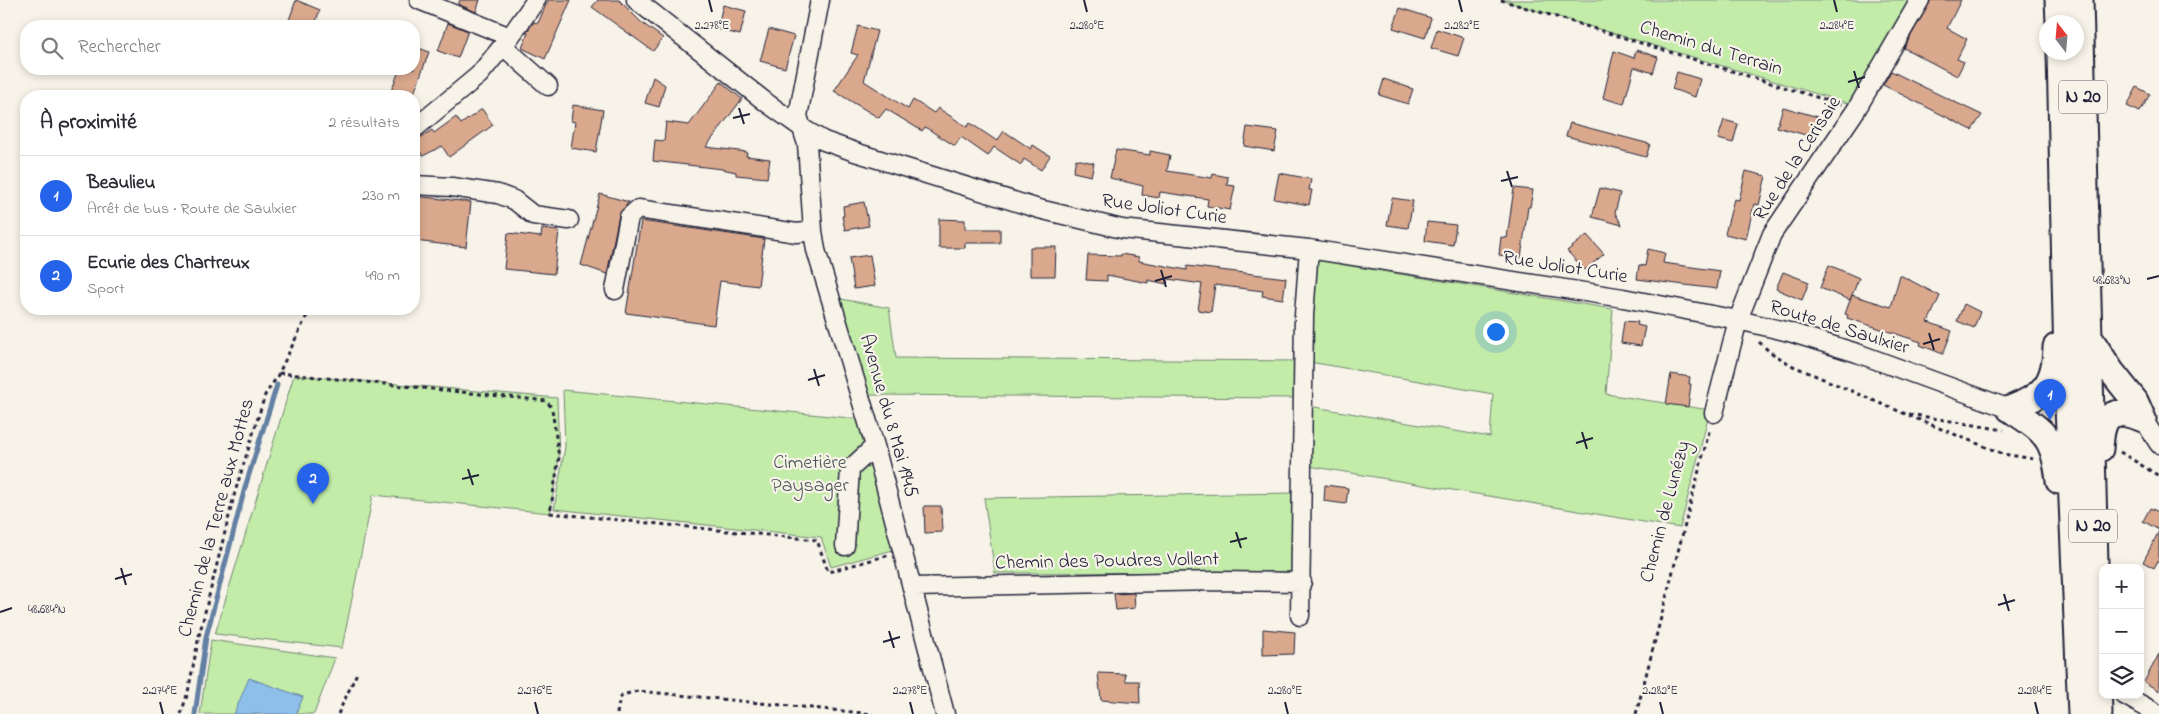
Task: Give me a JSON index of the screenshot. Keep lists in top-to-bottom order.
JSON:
{
  "streets": {
    "highway": ["N 20"],
    "street": [
      "Rue de la Cerisaie",
      "Rue Joliot Curie",
      "Route de Saulxier",
      "Avenue du 8 Mai 1945",
      "Chemin des Poudres Vollent"
    ],
    "path": ["Chemin du Terrain", "Chemin de Lunézy", "Chemin de la Terre aux Mottes"]
  },
  "crossings": [
    ["Chemin du Terrain", "Rue de la Cerisaie"],
    ["Rue de la Cerisaie", "Rue Joliot Curie"],
    ["Rue de la Cerisaie", "Route de Saulxier"],
    ["Rue Joliot Curie", "Route de Saulxier"],
    ["Rue Joliot Curie", "Avenue du 8 Mai 1945"],
    ["Avenue du 8 Mai 1945", "Chemin des Poudres Vollent"]
  ],
  "parks": ["Cimetière Paysager"],
  "north": "top",
  "page": {
    "search": "Rechercher",
    "heading": ["À proximité", "2 résultats"],
    "list": [
      {
        "mark": "1",
        "name": "Beaulieu",
        "note": "Arrêt de bus · Route de Saulxier",
        "value": "230 m"
      },
      {
        "mark": "2",
        "name": "Ecurie des Chartreux",
        "note": "Sport",
        "value": "490 m"
      }
    ],
    "pins": ["1", "2"],
    "map_buttons": ["+", "−"]
  },
  "coordinates": [
    "2.278°E",
    "2.280°E",
    "2.282°E",
    "2.284°E",
    "48.683°N",
    "48.684°N",
    "2.274°E",
    "2.276°E"
  ]
}
